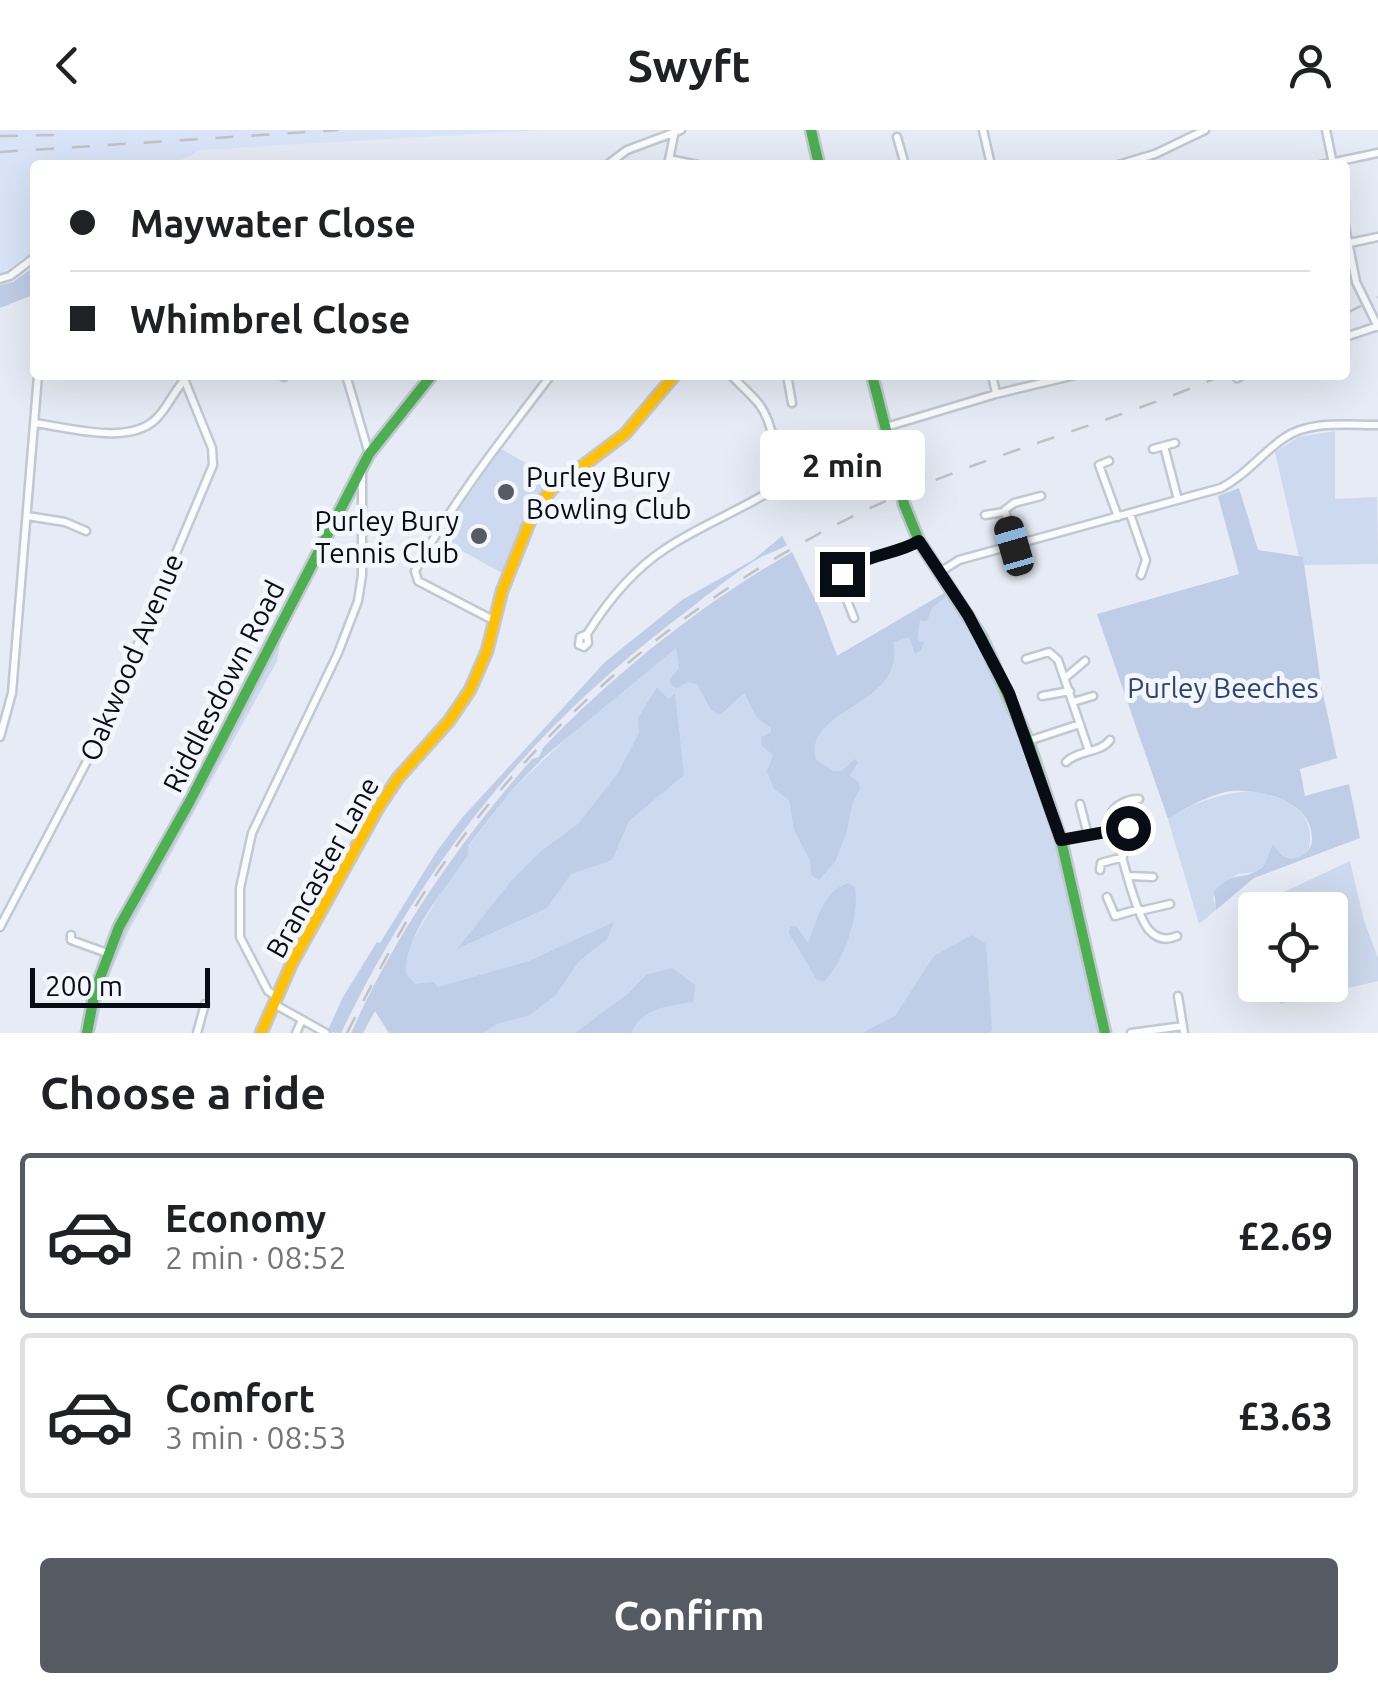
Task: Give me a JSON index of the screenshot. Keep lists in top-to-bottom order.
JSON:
{
  "streets": {
    "street": ["Oakwood Avenue", "Riddlesdown Road", "Brancaster Lane"]
  },
  "parks": ["Purley Beeches"],
  "places": ["Purley Bury Bowling Club", "Purley Bury Tennis Club"],
  "scale_bar": "200 m",
  "page": {
    "header": "Swyft",
    "banner": ["Maywater Close", "Whimbrel Close"],
    "bubble": "2 min",
    "scale": "200 m",
    "heading": "Choose a ride",
    "list": [
      {
        "name": "Economy",
        "note": "2 min · 08:52",
        "value": "£2.69"
      },
      {
        "name": "Comfort",
        "note": "3 min · 08:53",
        "value": "£3.63"
      }
    ],
    "buttons": "Confirm"
  }
}
